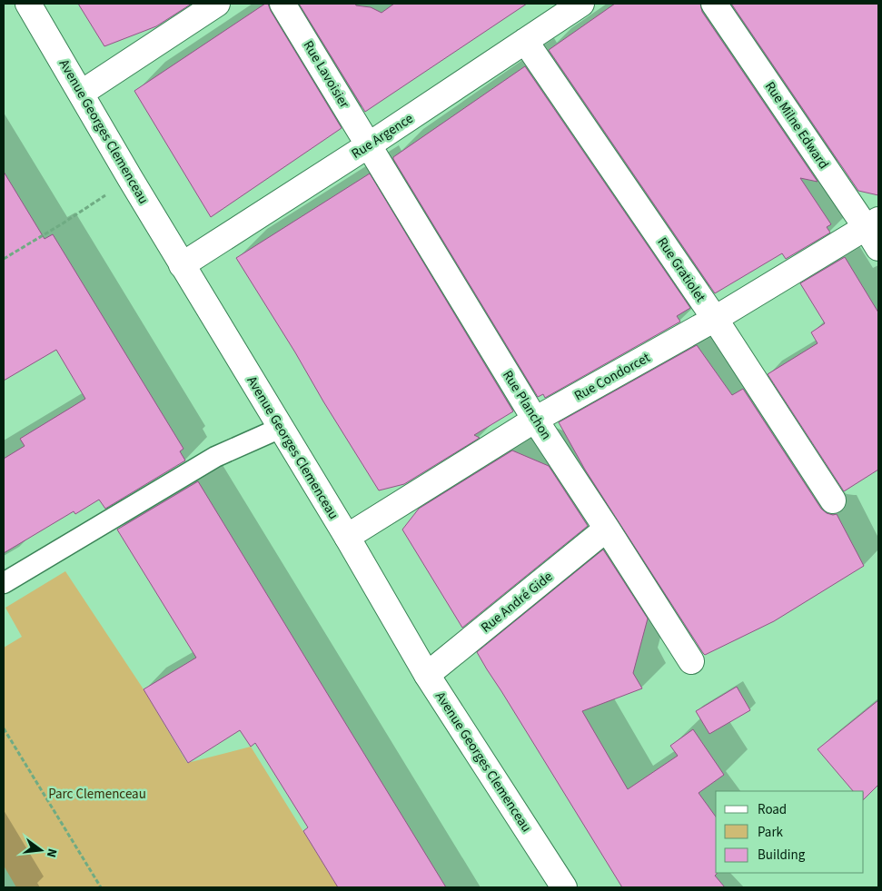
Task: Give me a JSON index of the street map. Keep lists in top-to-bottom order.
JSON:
{
  "streets": {
    "street": [
      "Rue Lavoisier",
      "Rue Milne Edward",
      "Avenue Georges Clemenceau",
      "Rue Argence",
      "Rue Gratiolet",
      "Rue Condorcet",
      "Rue Planchon",
      "Rue André Gide"
    ]
  },
  "crossings": [
    ["Rue Lavoisier", "Rue Argence"],
    ["Rue Lavoisier", "Rue Planchon"],
    ["Rue Milne Edward", "Rue Condorcet"],
    ["Avenue Georges Clemenceau", "Rue Argence"],
    ["Avenue Georges Clemenceau", "Rue Condorcet"],
    ["Avenue Georges Clemenceau", "Rue André Gide"],
    ["Rue Argence", "Rue Gratiolet"],
    ["Rue Argence", "Rue Planchon"],
    ["Rue Gratiolet", "Rue Condorcet"],
    ["Rue Condorcet", "Rue Planchon"],
    ["Rue Planchon", "Rue André Gide"]
  ],
  "parks": ["Parc Clemenceau"],
  "legend": ["Road", "Park", "Building"],
  "north": "right"
}
